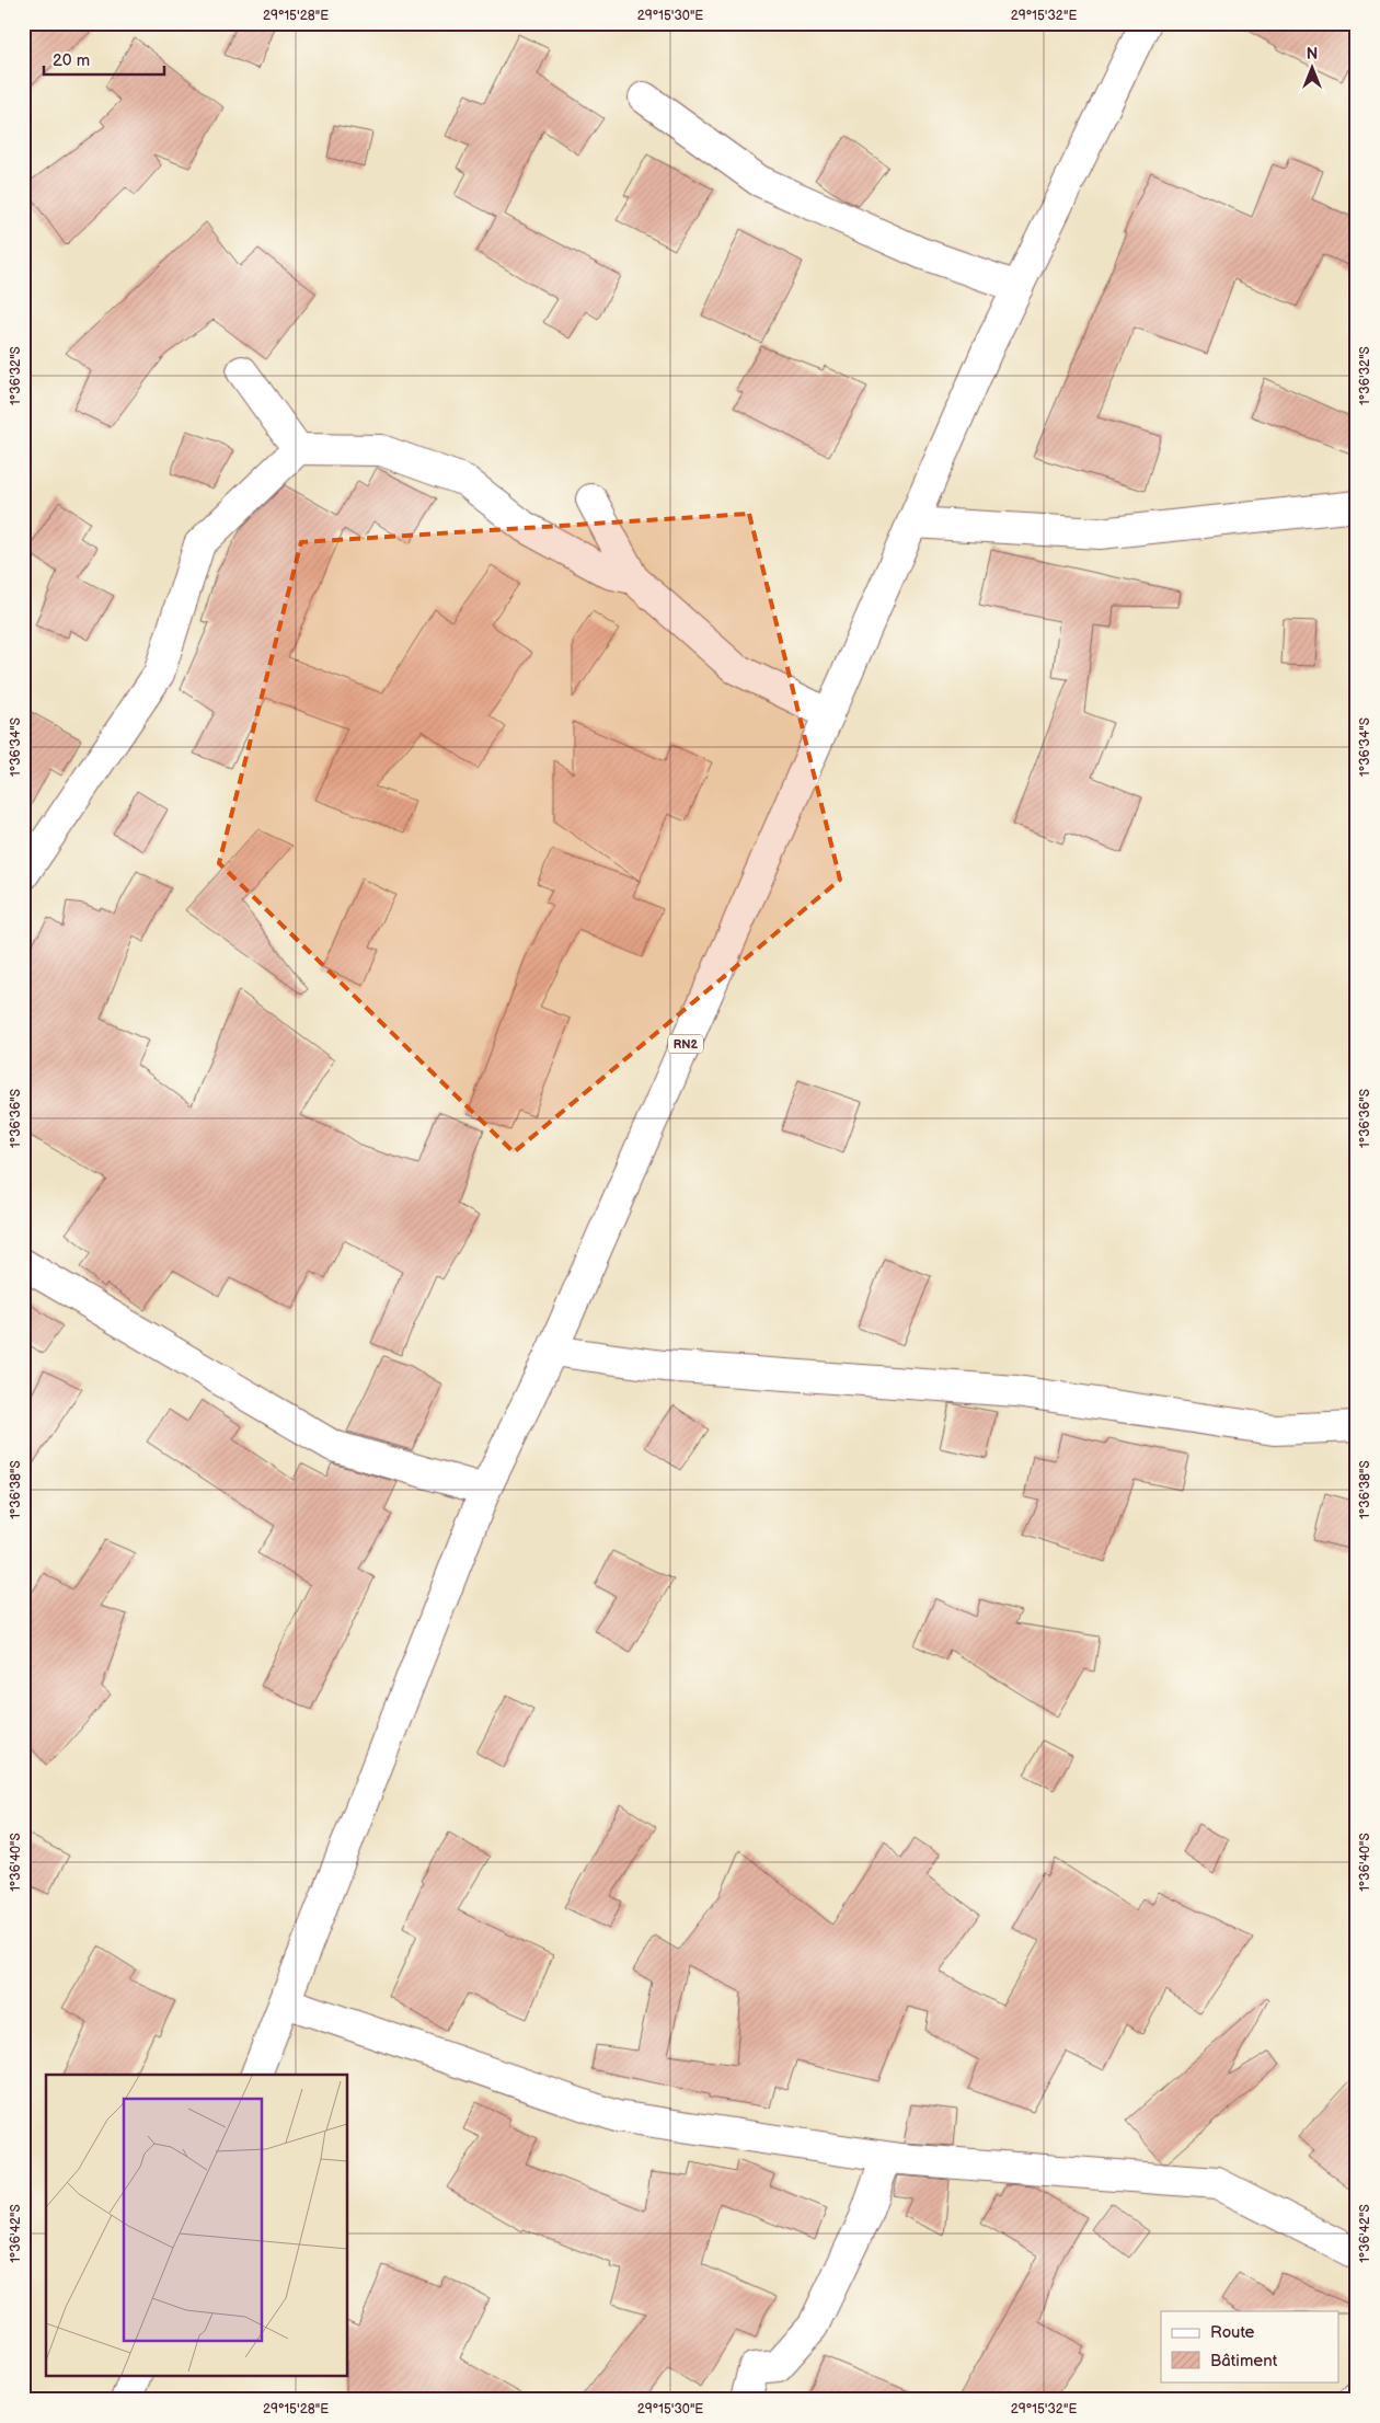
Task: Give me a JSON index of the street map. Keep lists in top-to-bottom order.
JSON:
{
  "streets": {
    "main road": ["RN2"]
  },
  "legend": ["Route", "Bâtiment"],
  "scale_bar": "20 m",
  "north": "top",
  "coordinates": [
    "29°15'28\"E",
    "29°15'30\"E",
    "29°15'32\"E",
    "1°36'32\"S",
    "1°36'34\"S",
    "1°36'36\"S",
    "1°36'38\"S",
    "1°36'40\"S",
    "1°36'42\"S"
  ]
}
